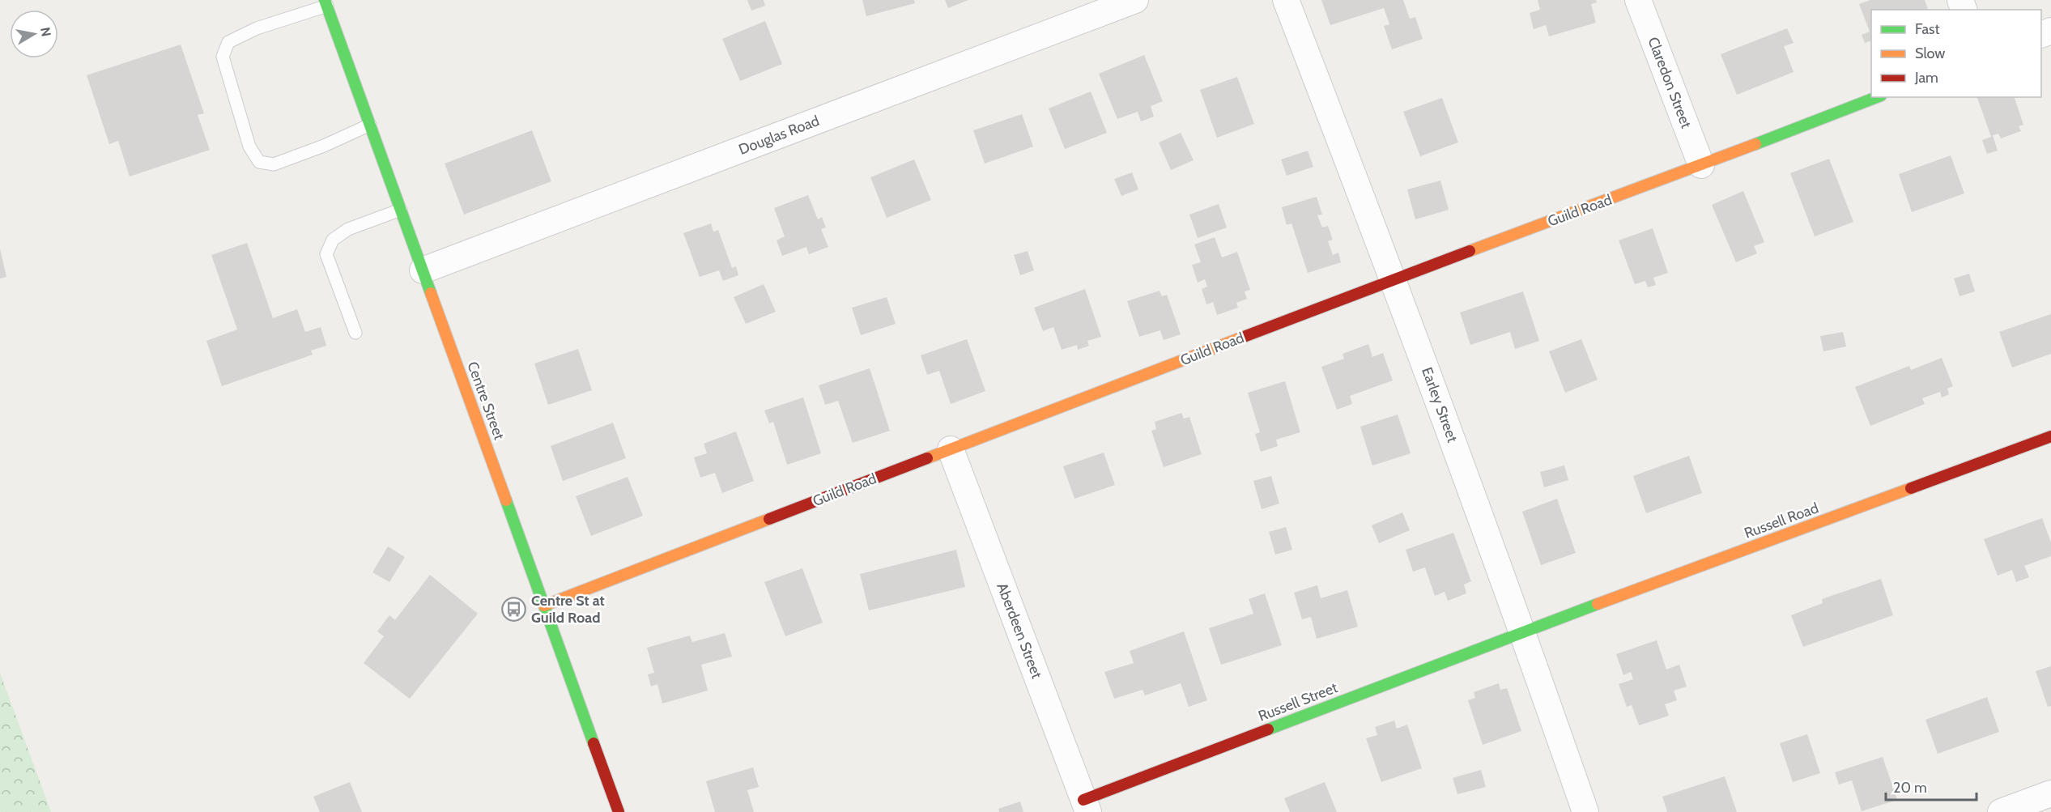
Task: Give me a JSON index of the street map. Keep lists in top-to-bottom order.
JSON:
{
  "streets": {
    "street": [
      "Claredon Street",
      "Douglas Road",
      "Guild Road",
      "Centre Street",
      "Earley Street",
      "Russell Road",
      "Aberdeen Street",
      "Russell Street"
    ]
  },
  "crossings": [
    ["Claredon Street", "Guild Road"],
    ["Douglas Road", "Centre Street"],
    ["Guild Road", "Centre Street"],
    ["Guild Road", "Earley Street"],
    ["Guild Road", "Aberdeen Street"],
    ["Earley Street", "Russell Road"],
    ["Earley Street", "Russell Street"],
    ["Russell Road", "Russell Street"],
    ["Aberdeen Street", "Russell Street"]
  ],
  "places": {
    "bus stop": ["Centre St at Guild Road"]
  },
  "legend": ["Fast", "Slow", "Jam"],
  "scale_bar": "20 m",
  "north": "right"
}
